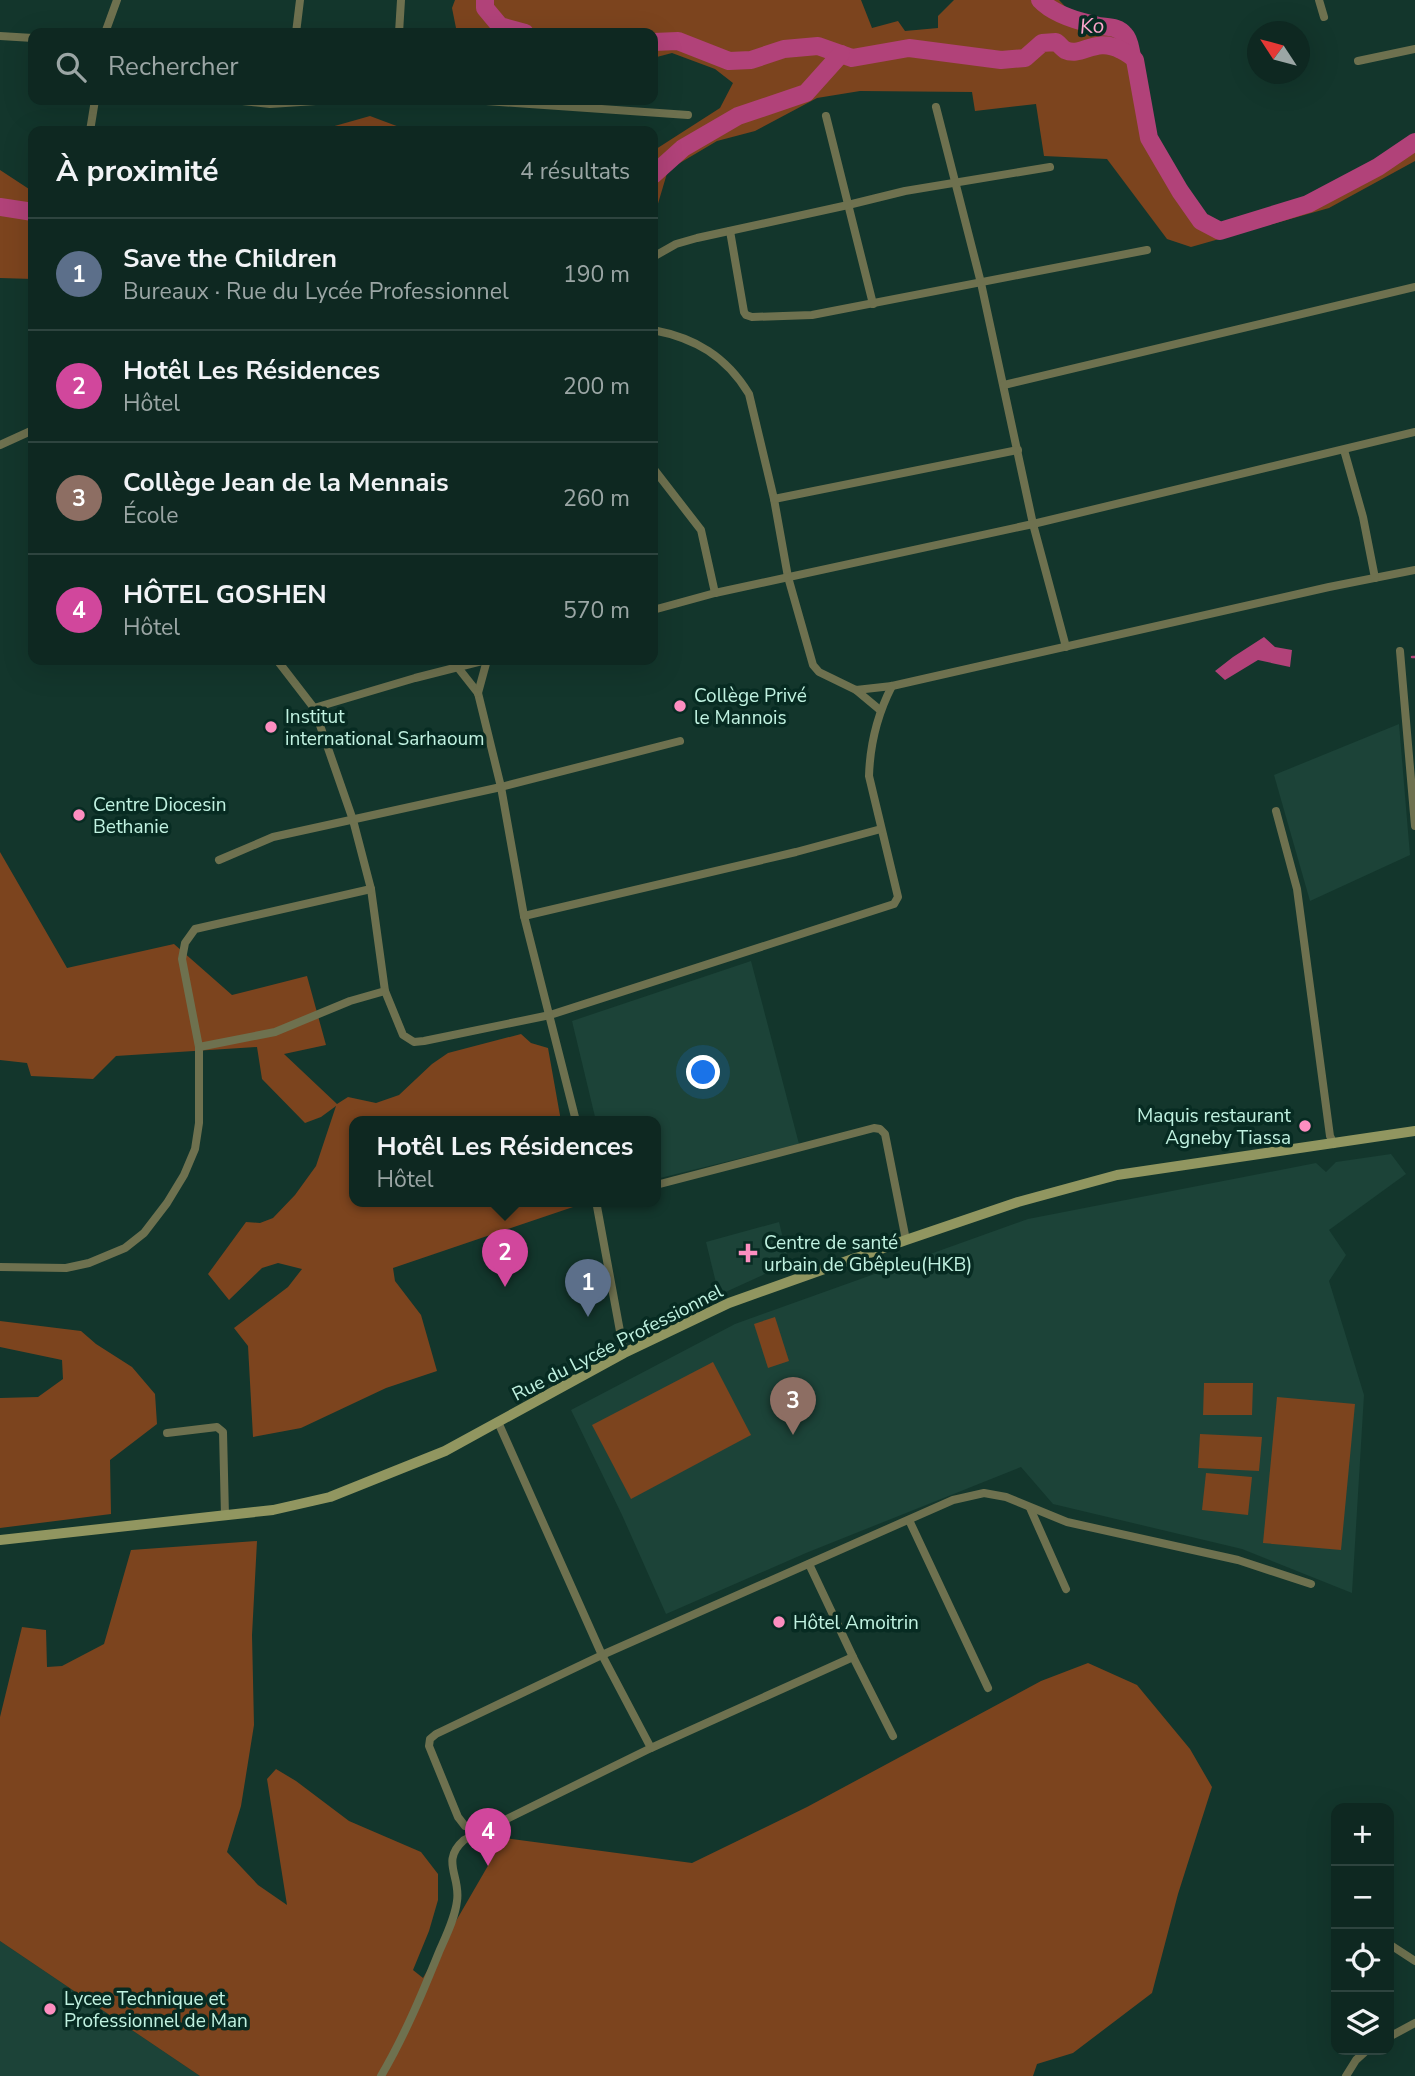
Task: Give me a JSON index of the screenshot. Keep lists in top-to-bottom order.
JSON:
{
  "streets": {
    "main road": ["Rue du Lycée Professionnel"]
  },
  "water": ["Ko"],
  "places": {
    "other": [
      "Collège Privé le Mannois",
      "Institut international Sarhaoum",
      "Centre Diocesin Bethanie",
      "Maquis restaurant Agneby Tiassa",
      "Hôtel Amoitrin",
      "Lycee Technique et Professionnel de Man"
    ],
    "health": ["Centre de santé urbain de Gbêpleu(HKB)"]
  },
  "north": "top left",
  "page": {
    "search": "Rechercher",
    "heading": ["À proximité", "4 résultats"],
    "list": [
      {
        "mark": "1",
        "name": "Save the Children",
        "note": "Bureaux · Rue du Lycée Professionnel",
        "value": "190 m"
      },
      {
        "mark": "2",
        "name": "Hotêl Les Résidences",
        "note": "Hôtel",
        "value": "200 m"
      },
      {
        "mark": "3",
        "name": "Collège Jean de la Mennais",
        "note": "École",
        "value": "260 m"
      },
      {
        "mark": "4",
        "name": "HÔTEL GOSHEN",
        "note": "Hôtel",
        "value": "570 m"
      }
    ],
    "popup": ["Hotêl Les Résidences", "Hôtel"],
    "pins": [
      "2",
      "1",
      "3",
      "4"
    ],
    "map_buttons": ["+", "−"]
  }
}
